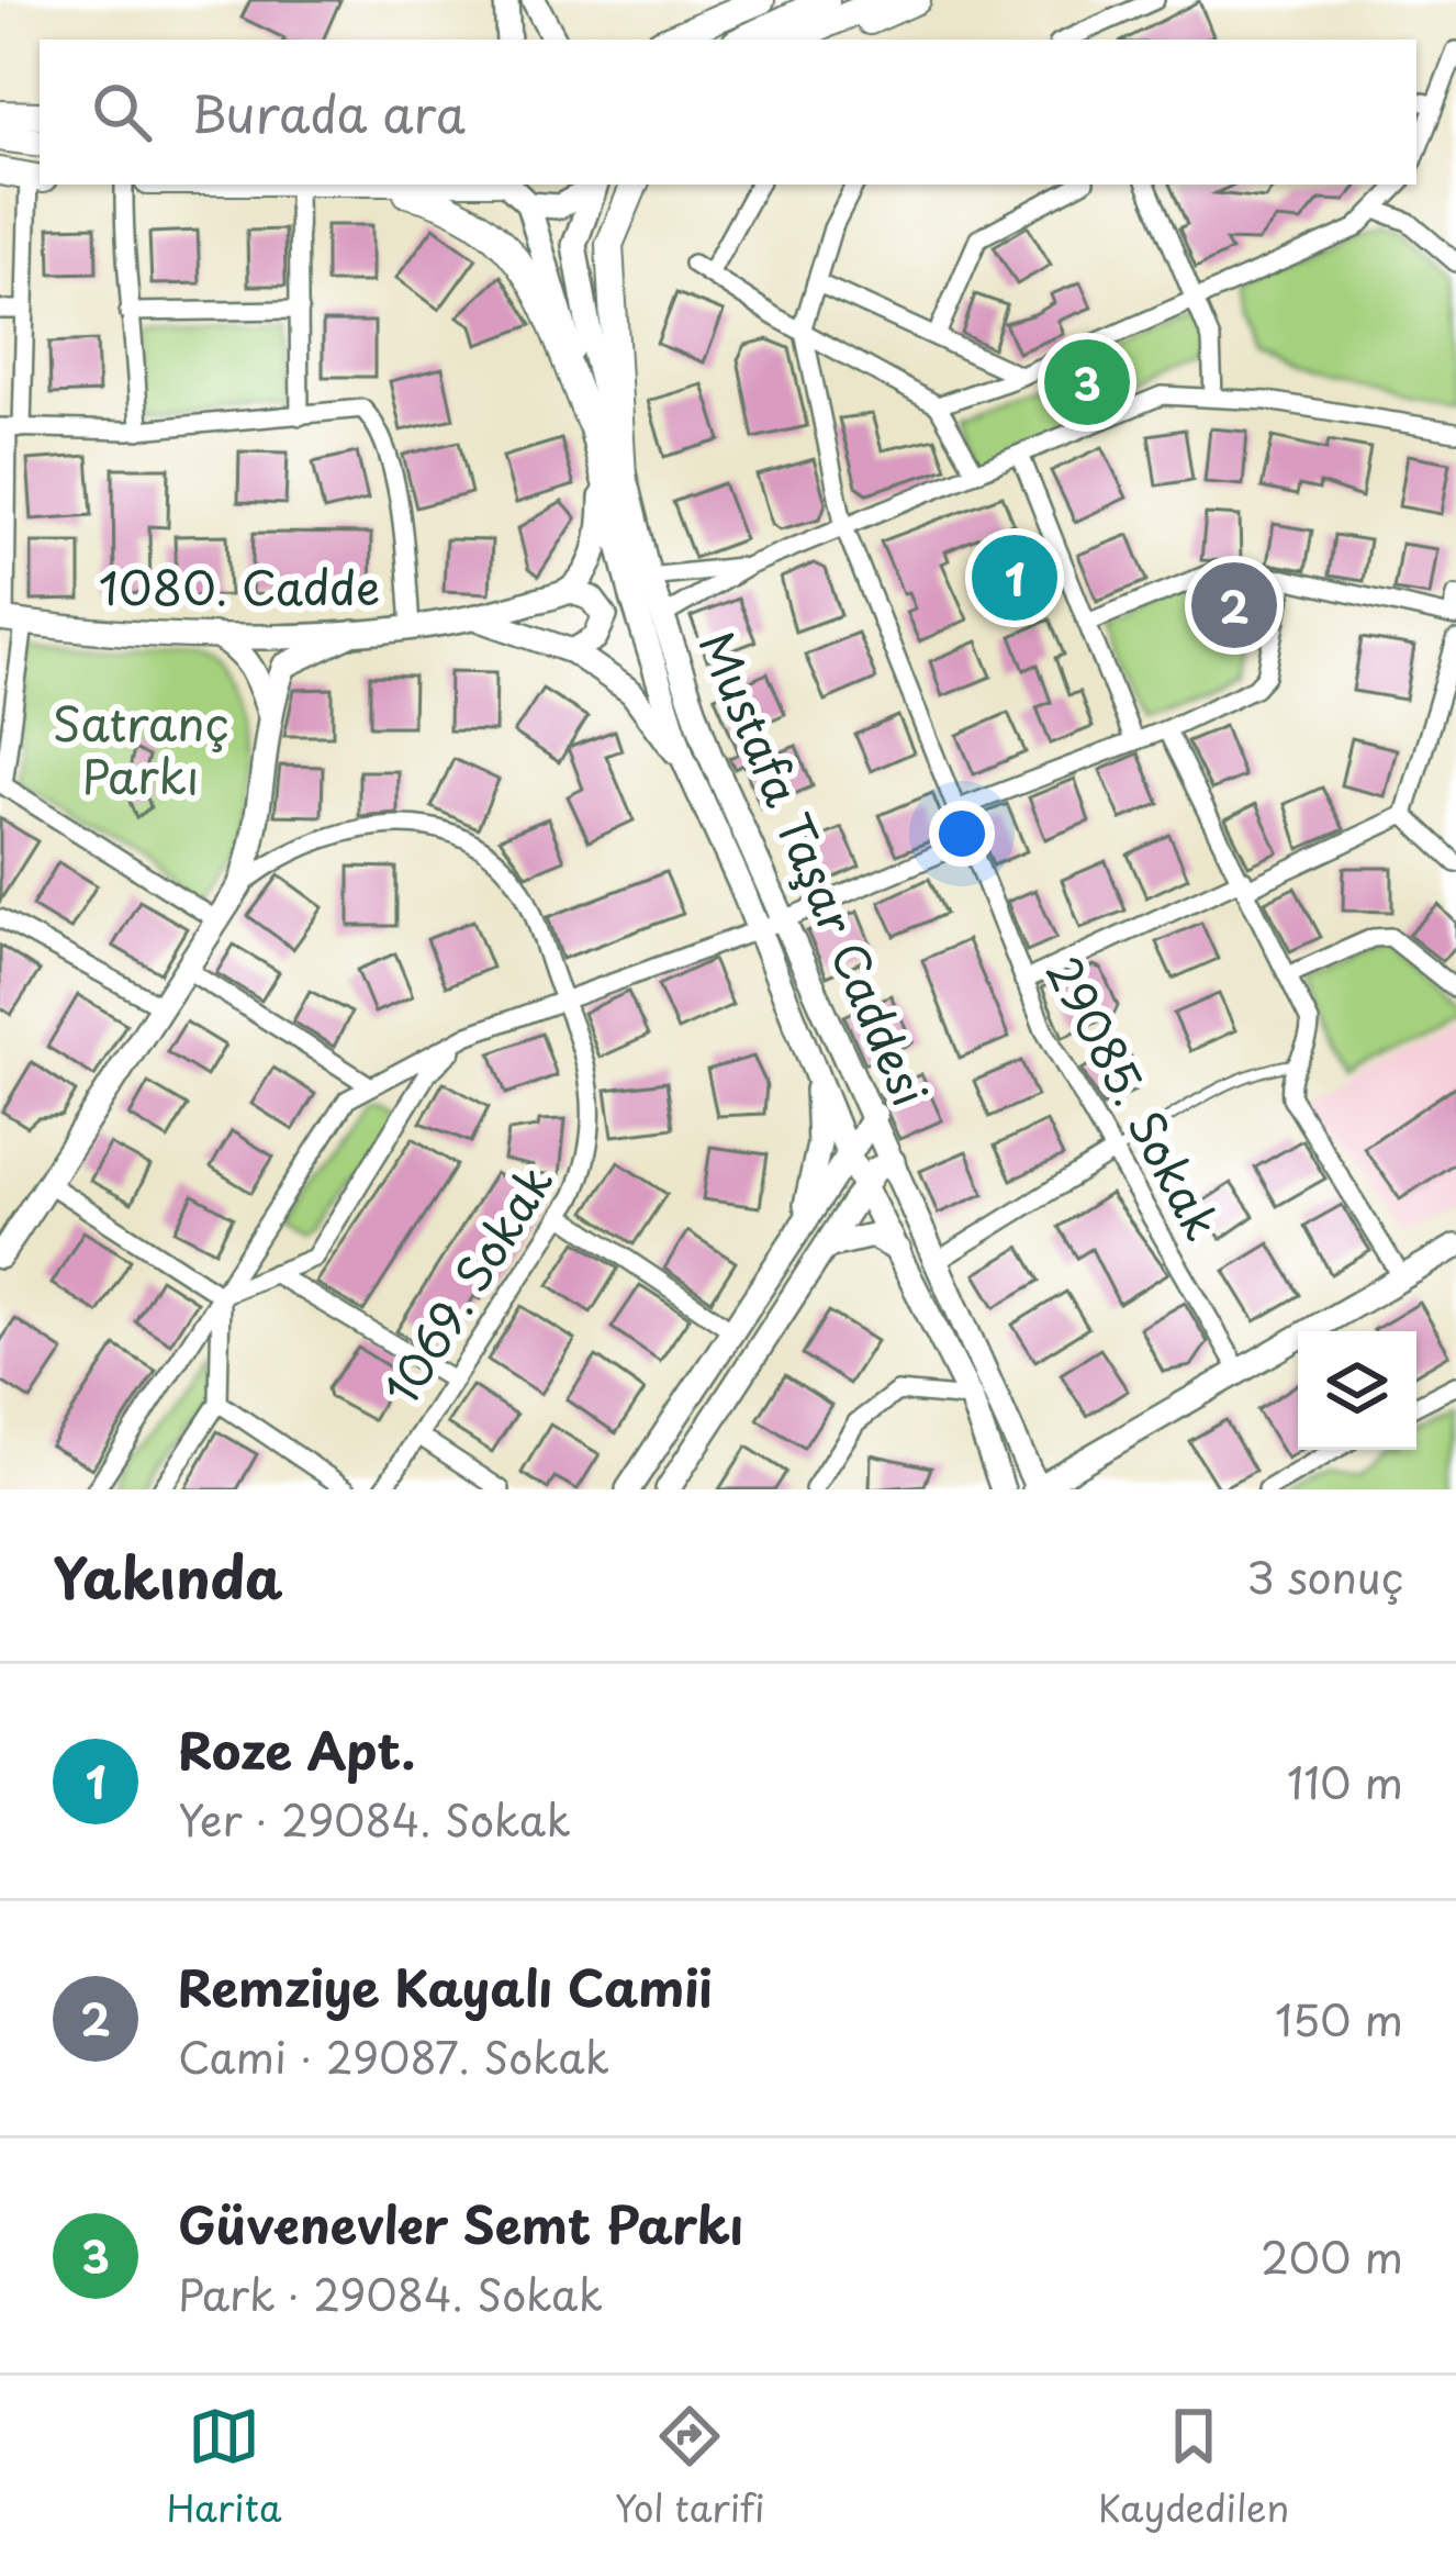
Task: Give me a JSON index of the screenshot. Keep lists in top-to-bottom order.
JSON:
{
  "streets": {
    "main road": ["1080. Cadde", "Mustafa Taşar Caddesi"],
    "street": ["29085. Sokak", "1069. Sokak"]
  },
  "parks": ["Satranç Parkı"],
  "page": {
    "search": "Burada ara",
    "pins": ["3", "1", "2"],
    "heading": ["Yakında", "3 sonuç"],
    "list": [
      {
        "mark": "1",
        "name": "Roze Apt.",
        "note": "Yer · 29084. Sokak",
        "value": "110 m"
      },
      {
        "mark": "2",
        "name": "Remziye Kayalı Camii",
        "note": "Cami · 29087. Sokak",
        "value": "150 m"
      },
      {
        "mark": "3",
        "name": "Güvenevler Semt Parkı",
        "note": "Park · 29084. Sokak",
        "value": "200 m"
      }
    ],
    "nav": ["Harita", "Yol tarifi", "Kaydedilen"]
  }
}
